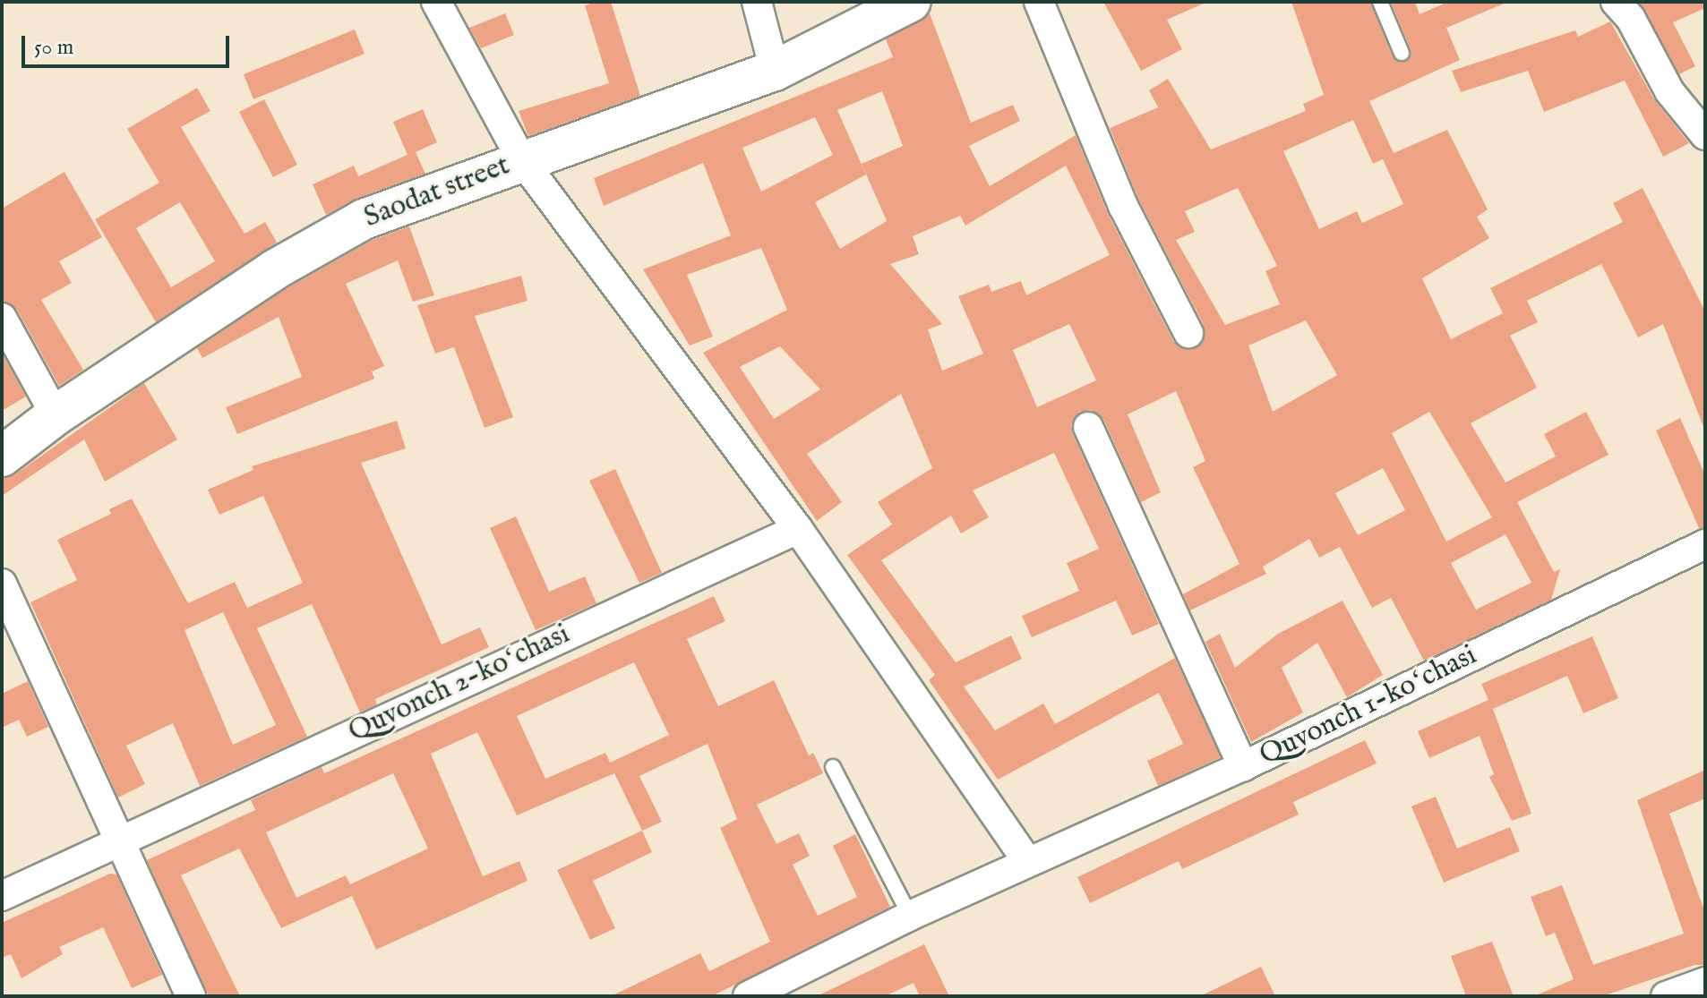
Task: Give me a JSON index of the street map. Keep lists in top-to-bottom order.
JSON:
{
  "streets": {
    "street": ["Saodat street", "Quvonch 2-koʻchasi", "Quvonch 1-koʻchasi"]
  },
  "scale_bar": "50 m"
}
